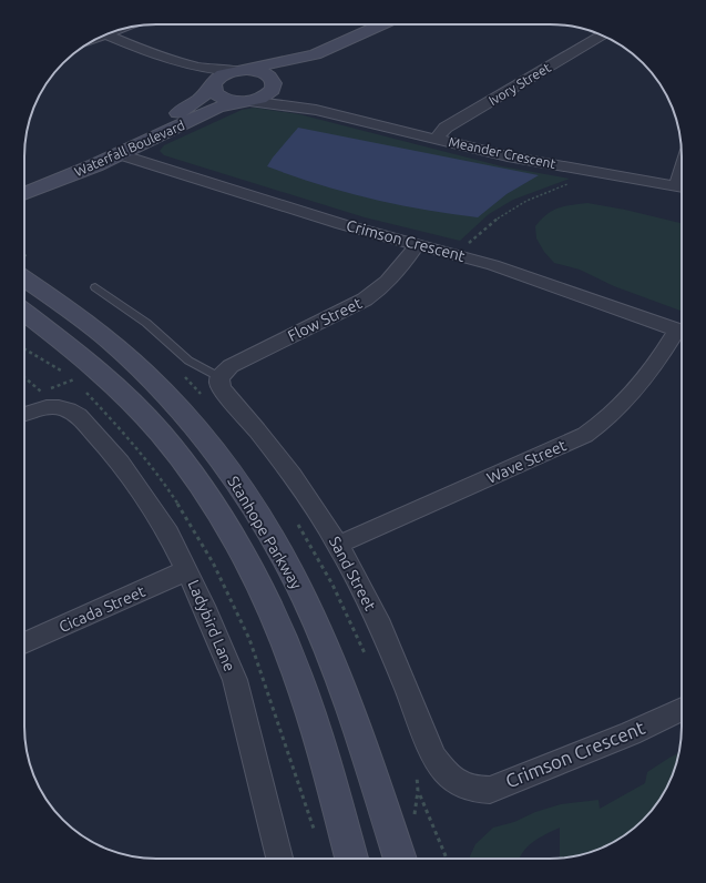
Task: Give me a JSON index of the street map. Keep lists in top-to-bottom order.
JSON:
{
  "streets": {
    "main road": ["Waterfall Boulevard", "Stanhope Parkway"],
    "street": [
      "Ivory Street",
      "Meander Crescent",
      "Crimson Crescent",
      "Flow Street",
      "Wave Street",
      "Sand Street",
      "Cicada Street",
      "Ladybird Lane"
    ]
  },
  "crossings": [
    ["Ivory Street", "Meander Crescent"],
    ["Waterfall Boulevard", "Meander Crescent"],
    ["Waterfall Boulevard", "Crimson Crescent"],
    ["Crimson Crescent", "Flow Street"],
    ["Crimson Crescent", "Sand Street"],
    ["Flow Street", "Sand Street"],
    ["Wave Street", "Sand Street"],
    ["Cicada Street", "Ladybird Lane"]
  ]
}
